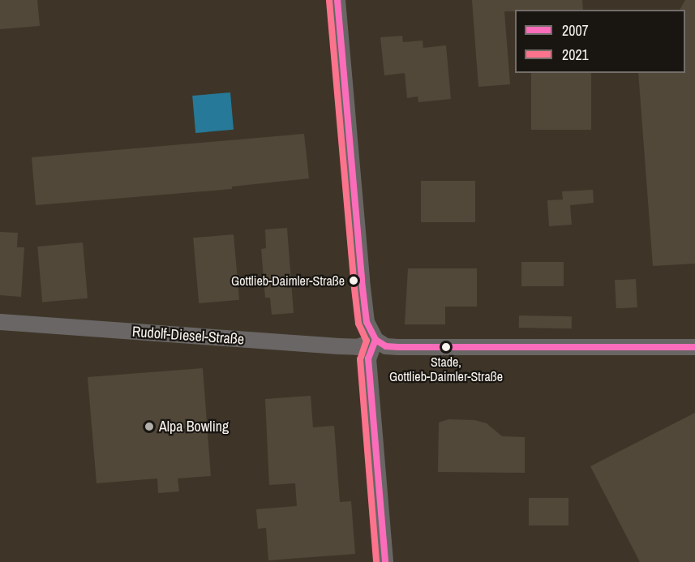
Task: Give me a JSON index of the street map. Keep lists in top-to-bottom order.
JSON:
{
  "streets": {
    "street": ["Rudolf-Diesel-Straße"]
  },
  "places": ["Gottlieb-Daimler-Straße", "Stade, Gottlieb-Daimler-Straße", "Alpa Bowling"],
  "lines": ["transit line 2007", "transit line 2021"],
  "legend": ["2007", "2021"]
}
